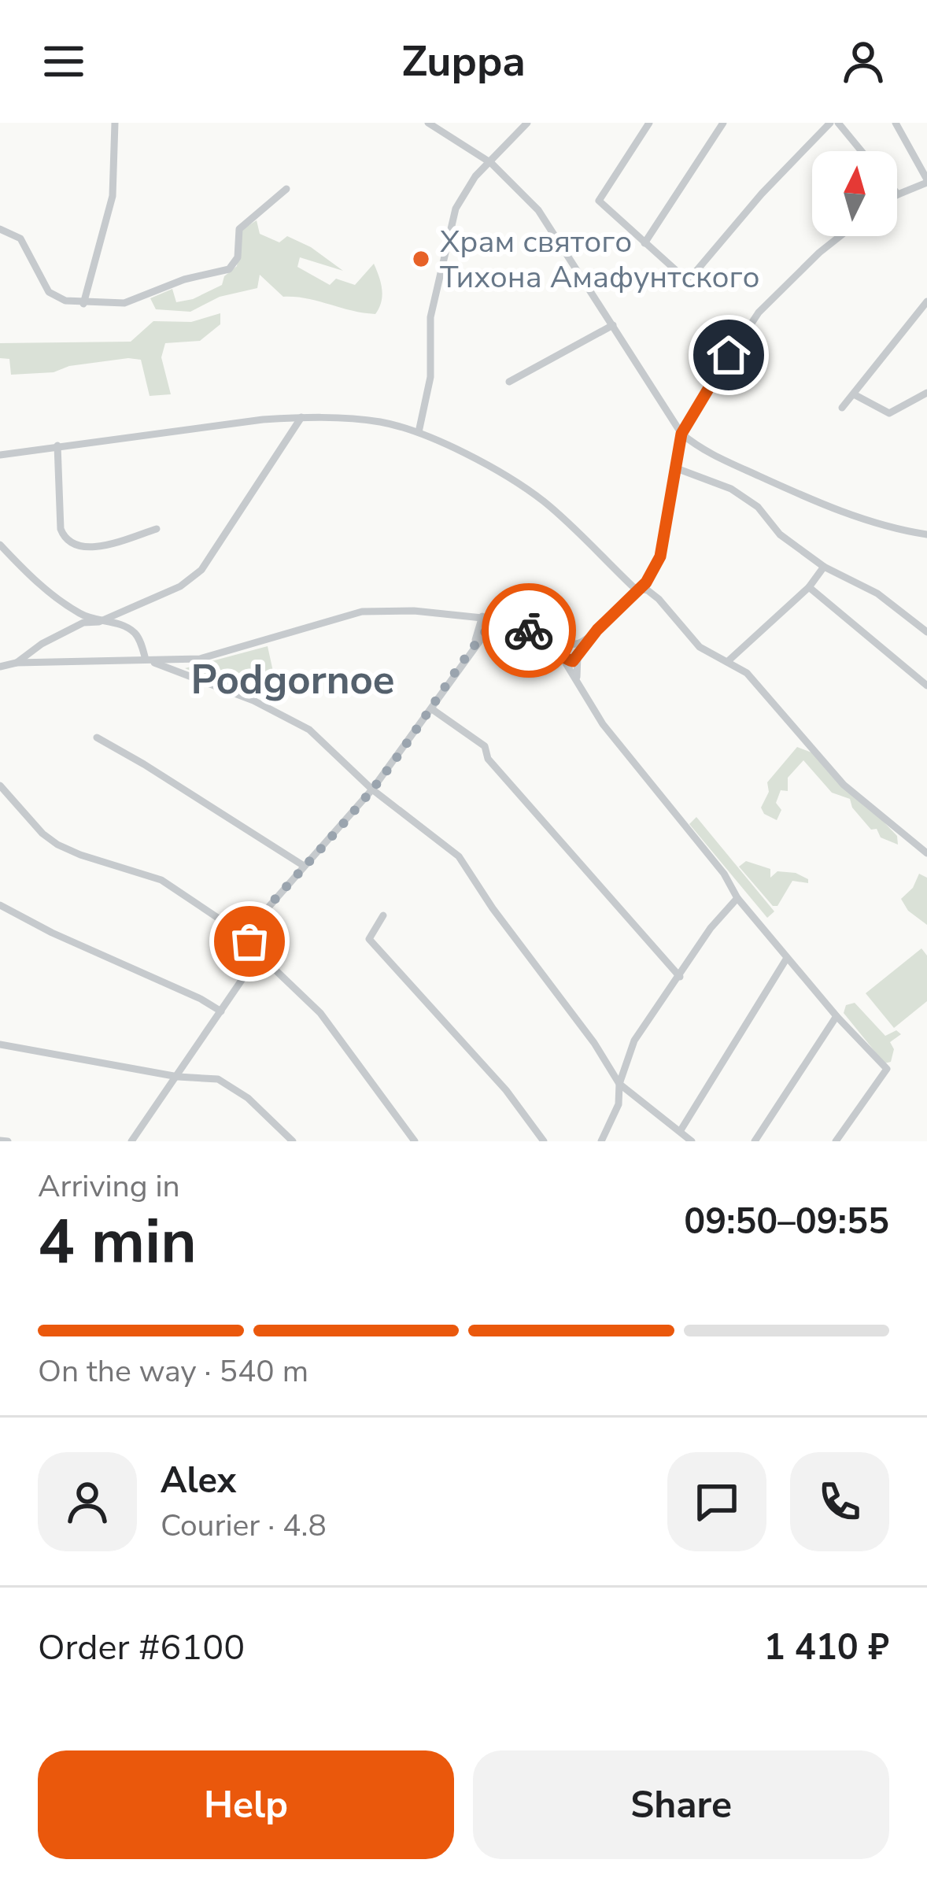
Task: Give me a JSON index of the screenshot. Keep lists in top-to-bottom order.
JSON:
{
  "districts": ["Podgornoe"],
  "places": ["Храм святого Тихона Амафунтского"],
  "north": "top",
  "page": {
    "header": "Zuppa",
    "heading": ["4 min", "Arriving in", "09:50–09:55"],
    "panel": [
      "Alex",
      "Courier · 4.8",
      "Order #6100",
      "1 410 ₽"
    ],
    "bar": "On the way · 540 m",
    "buttons": ["Help", "Share"]
  }
}
